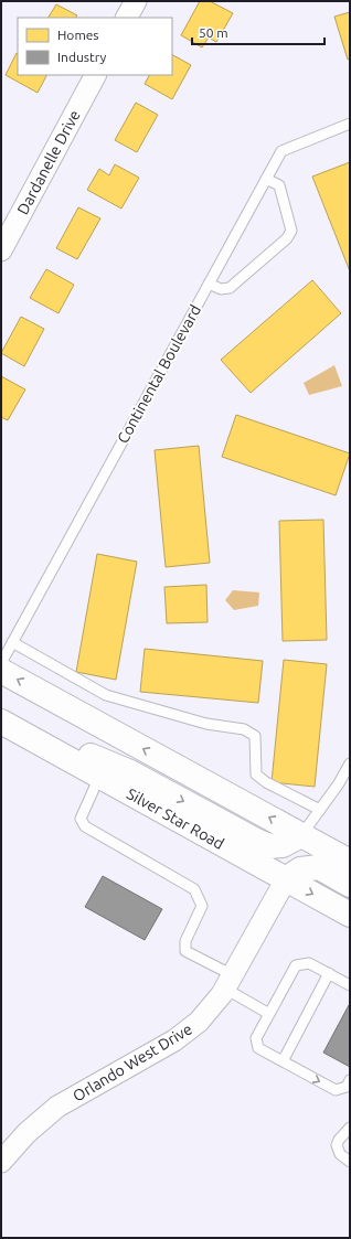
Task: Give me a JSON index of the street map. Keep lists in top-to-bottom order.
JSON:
{
  "streets": {
    "main road": ["Silver Star Road"],
    "street": ["Dardanelle Drive", "Orlando West Drive"],
    "lane": ["Continental Boulevard"]
  },
  "crossings": [
    ["Silver Star Road", "Orlando West Drive"]
  ],
  "legend": ["Homes", "Industry"],
  "scale_bar": "50 m"
}
